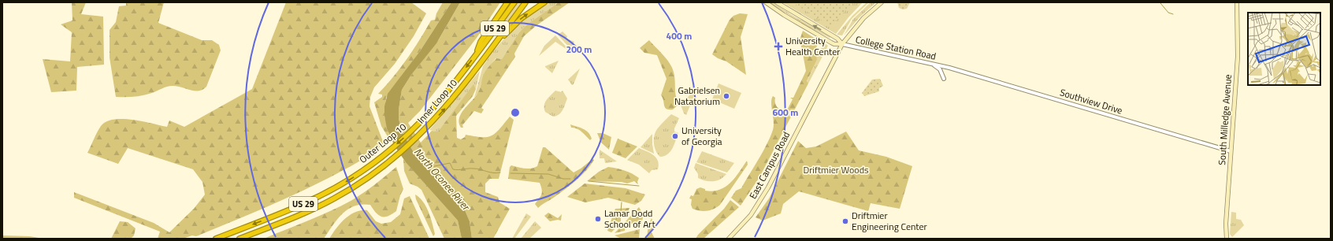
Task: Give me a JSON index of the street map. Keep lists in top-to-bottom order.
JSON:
{
  "streets": {
    "highway": ["US 29", "Inner Loop 10", "Outer Loop 10"],
    "main road": ["College Station Road", "South Milledge Avenue", "East Campus Road"],
    "street": ["Southview Drive"]
  },
  "crossings": [
    ["College Station Road", "Southview Drive"],
    ["College Station Road", "East Campus Road"],
    ["Southview Drive", "South Milledge Avenue"]
  ],
  "one_way": ["Inner Loop 10", "Outer Loop 10"],
  "water": ["North Oconee River"],
  "parks": ["Driftmier Woods"],
  "places": {
    "health": ["University Health Center"],
    "other": [
      "Gabrielsen Natatorium",
      "University of Georgia",
      "Lamar Dodd School of Art",
      "Driftmier Engineering Center"
    ]
  },
  "rings": ["400 m", "200 m", "600 m"]
}
